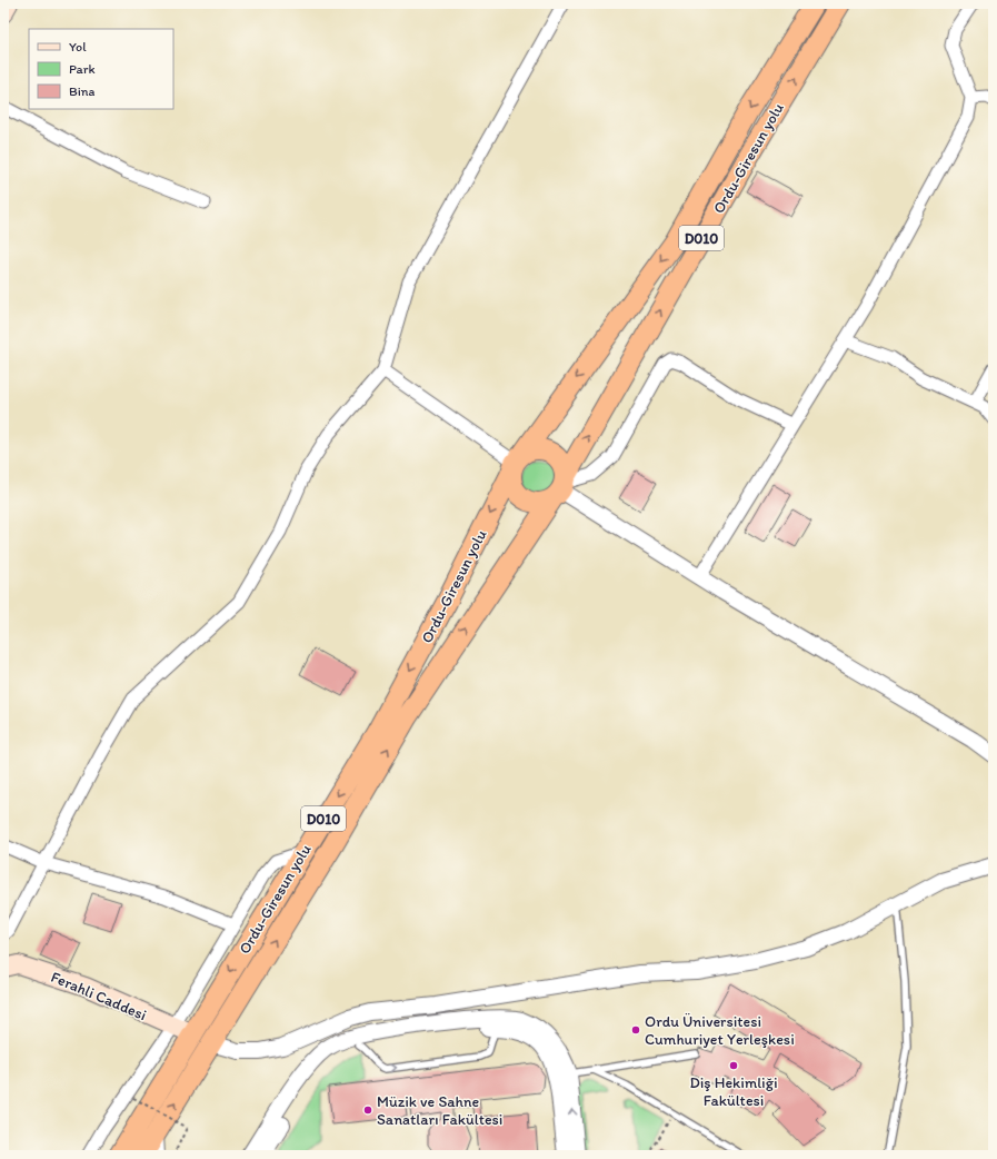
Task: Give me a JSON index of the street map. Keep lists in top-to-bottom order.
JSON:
{
  "streets": {
    "highway": ["Ordu-Giresun yolu", "D010"],
    "main road": ["Ferahli Caddesi"]
  },
  "crossings": [
    ["Ordu-Giresun yolu", "Ferahli Caddesi"]
  ],
  "places": ["Ordu Üniversitesi Cumhuriyet Yerleşkesi", "Diş Hekimliği Fakültesi", "Müzik ve Sahne Sanatları Fakültesi"],
  "legend": ["Yol", "Park", "Bina"]
}
